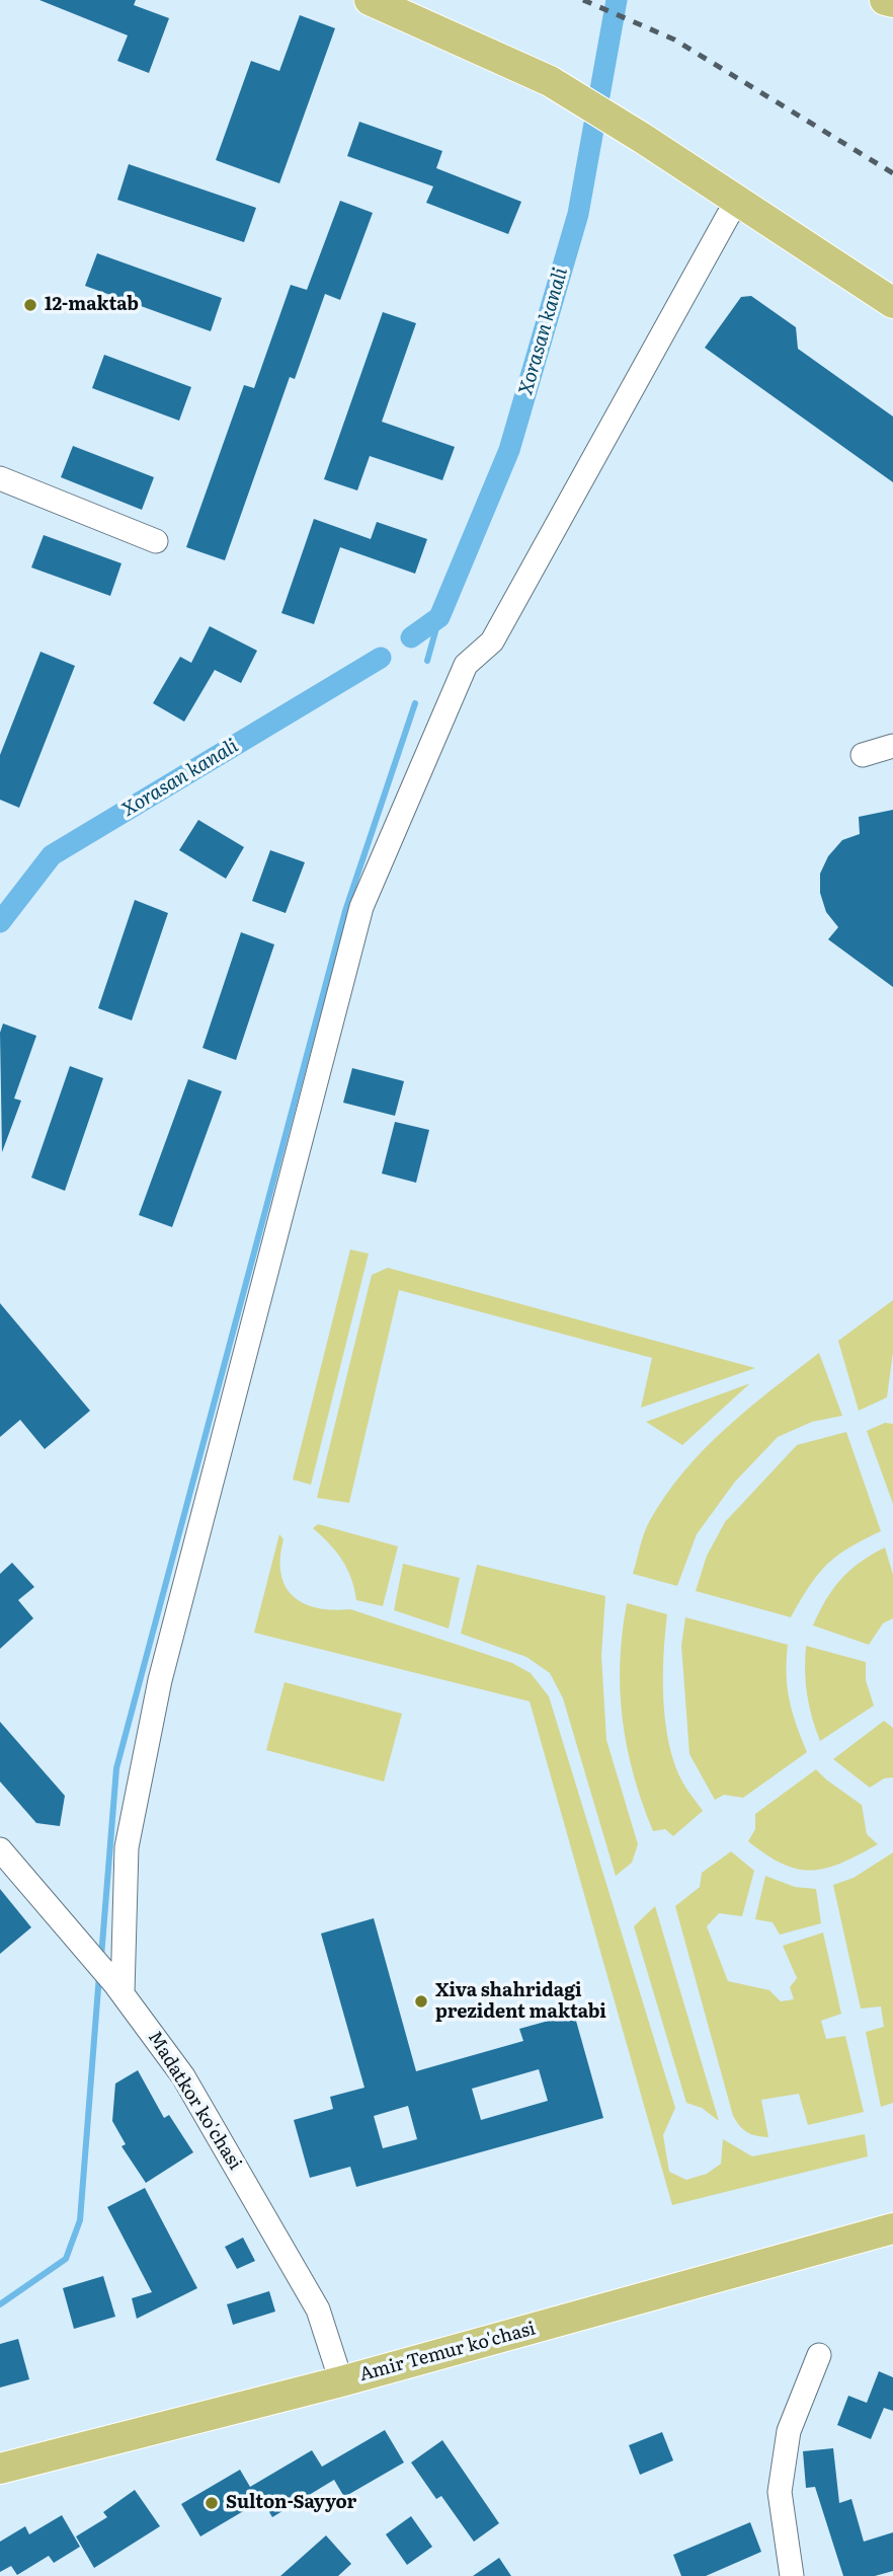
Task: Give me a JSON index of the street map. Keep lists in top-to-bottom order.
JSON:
{
  "streets": {
    "main road": ["Amir Temur ko'chasi"],
    "street": ["Madatkor ko'chasi"]
  },
  "crossings": [
    ["Madatkor ko'chasi", "Amir Temur ko'chasi"]
  ],
  "water": ["Xorasan kanali"],
  "places": ["12-maktab", "Xiva shahridagi prezident maktabi", "Sulton-Sayyor"]
}
